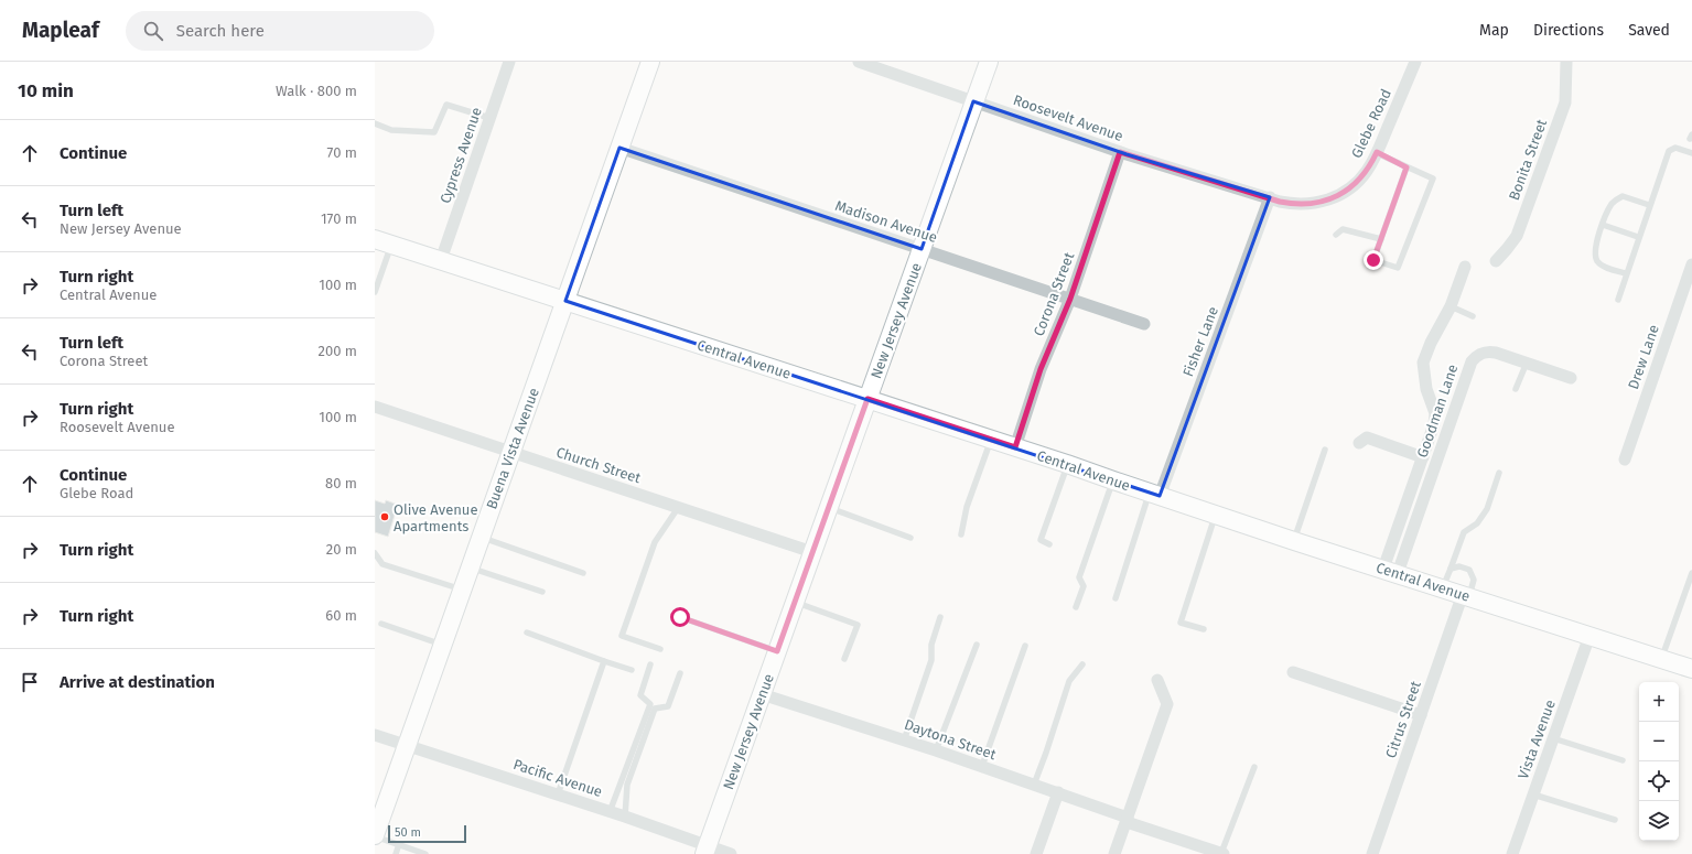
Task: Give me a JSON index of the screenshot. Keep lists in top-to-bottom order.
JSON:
{
  "streets": {
    "street": [
      "Roosevelt Avenue",
      "Glebe Road",
      "Cypress Avenue",
      "Bonita Street",
      "Madison Avenue",
      "Corona Street",
      "New Jersey Avenue",
      "Fisher Lane",
      "Drew Lane",
      "Central Avenue",
      "Goodman Lane",
      "Buena Vista Avenue",
      "Church Street",
      "Citrus Street",
      "Daytona Street",
      "Vista Avenue",
      "Pacific Avenue"
    ]
  },
  "crossings": [
    ["Roosevelt Avenue", "Glebe Road"],
    ["Roosevelt Avenue", "Corona Street"],
    ["Roosevelt Avenue", "New Jersey Avenue"],
    ["Roosevelt Avenue", "Fisher Lane"],
    ["Glebe Road", "Fisher Lane"],
    ["Cypress Avenue", "Central Avenue"],
    ["Madison Avenue", "Corona Street"],
    ["Madison Avenue", "New Jersey Avenue"],
    ["Madison Avenue", "Buena Vista Avenue"],
    ["Corona Street", "Central Avenue"],
    ["New Jersey Avenue", "Central Avenue"],
    ["New Jersey Avenue", "Church Street"],
    ["New Jersey Avenue", "Daytona Street"],
    ["New Jersey Avenue", "Pacific Avenue"],
    ["Fisher Lane", "Central Avenue"],
    ["Central Avenue", "Goodman Lane"],
    ["Central Avenue", "Buena Vista Avenue"],
    ["Central Avenue", "Citrus Street"],
    ["Central Avenue", "Vista Avenue"],
    ["Buena Vista Avenue", "Church Street"],
    ["Buena Vista Avenue", "Pacific Avenue"]
  ],
  "places": ["Olive Avenue Apartments"],
  "scale_bar": "50 m",
  "page": {
    "header": "Mapleaf",
    "search": "Search here",
    "nav": ["Map", "Directions", "Saved"],
    "heading": ["10 min", "Walk · 800 m"],
    "list": [
      ["Continue", "70 m"],
      ["Turn left", "New Jersey Avenue", "170 m"],
      ["Turn right", "Central Avenue", "100 m"],
      ["Turn left", "Corona Street", "200 m"],
      ["Turn right", "Roosevelt Avenue", "100 m"],
      ["Continue", "Glebe Road", "80 m"],
      ["Turn right", "20 m"],
      ["Turn right", "60 m"],
      "Arrive at destination"
    ],
    "map_buttons": ["+", "−"],
    "scale": "50 m"
  }
}
